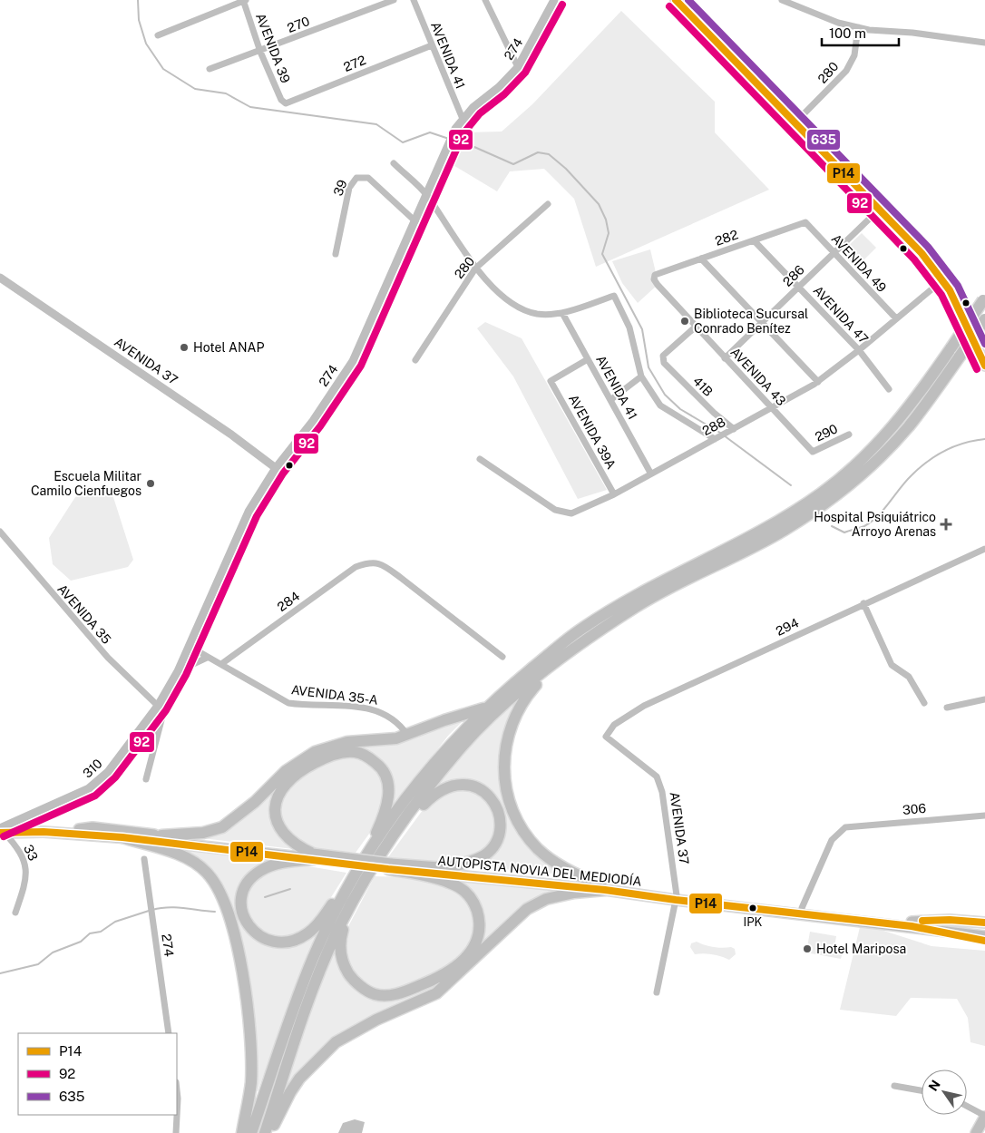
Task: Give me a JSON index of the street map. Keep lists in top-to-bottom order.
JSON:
{
  "streets": {
    "main road": ["AUTOPISTA NOVIA DEL MEDIODÍA"],
    "street": [
      "270",
      "AVENIDA 39",
      "274",
      "AVENIDA 41",
      "272",
      "280",
      "39",
      "282",
      "AVENIDA 49",
      "286",
      "AVENIDA 47",
      "AVENIDA 37",
      "AVENIDA 43",
      "41B",
      "288",
      "AVENIDA 39A",
      "290",
      "284",
      "AVENIDA 35",
      "294",
      "AVENIDA 35-A",
      "310",
      "306",
      "33"
    ]
  },
  "crossings": [
    ["270", "AVENIDA 39"],
    ["AVENIDA 39", "272"],
    ["274", "AVENIDA 41"],
    ["274", "39"],
    ["274", "AVENIDA 37"],
    ["274", "AVENIDA 35-A"],
    ["274", "310"],
    ["AVENIDA 41", "272"],
    ["AVENIDA 41", "288"],
    ["AVENIDA 41", "AVENIDA 39A"],
    ["282", "AVENIDA 49"],
    ["282", "AVENIDA 47"],
    ["282", "AVENIDA 43"],
    ["AVENIDA 49", "286"],
    ["AVENIDA 49", "288"],
    ["286", "AVENIDA 47"],
    ["286", "AVENIDA 43"],
    ["AVENIDA 47", "288"],
    ["AVENIDA 37", "294"],
    ["AVENIDA 37", "AUTOPISTA NOVIA DEL MEDIODÍA"],
    ["AVENIDA 43", "41B"],
    ["AVENIDA 43", "288"],
    ["AVENIDA 43", "290"],
    ["41B", "288"],
    ["288", "AVENIDA 39A"],
    ["284", "AVENIDA 35-A"],
    ["AVENIDA 35", "310"],
    ["310", "33"],
    ["306", "AUTOPISTA NOVIA DEL MEDIODÍA"]
  ],
  "places": {
    "other": [
      "Biblioteca Sucursal Conrado Benítez",
      "Hotel ANAP",
      "Escuela Militar Camilo Cienfuegos",
      "IPK",
      "Hotel Mariposa"
    ],
    "health": ["Hospital Psiquiátrico Arroyo Arenas"]
  },
  "lines": ["transit line P14", "transit line 635", "transit line 92"],
  "legend": ["P14", "92", "635"],
  "scale_bar": "100 m",
  "north": "top left"
}
